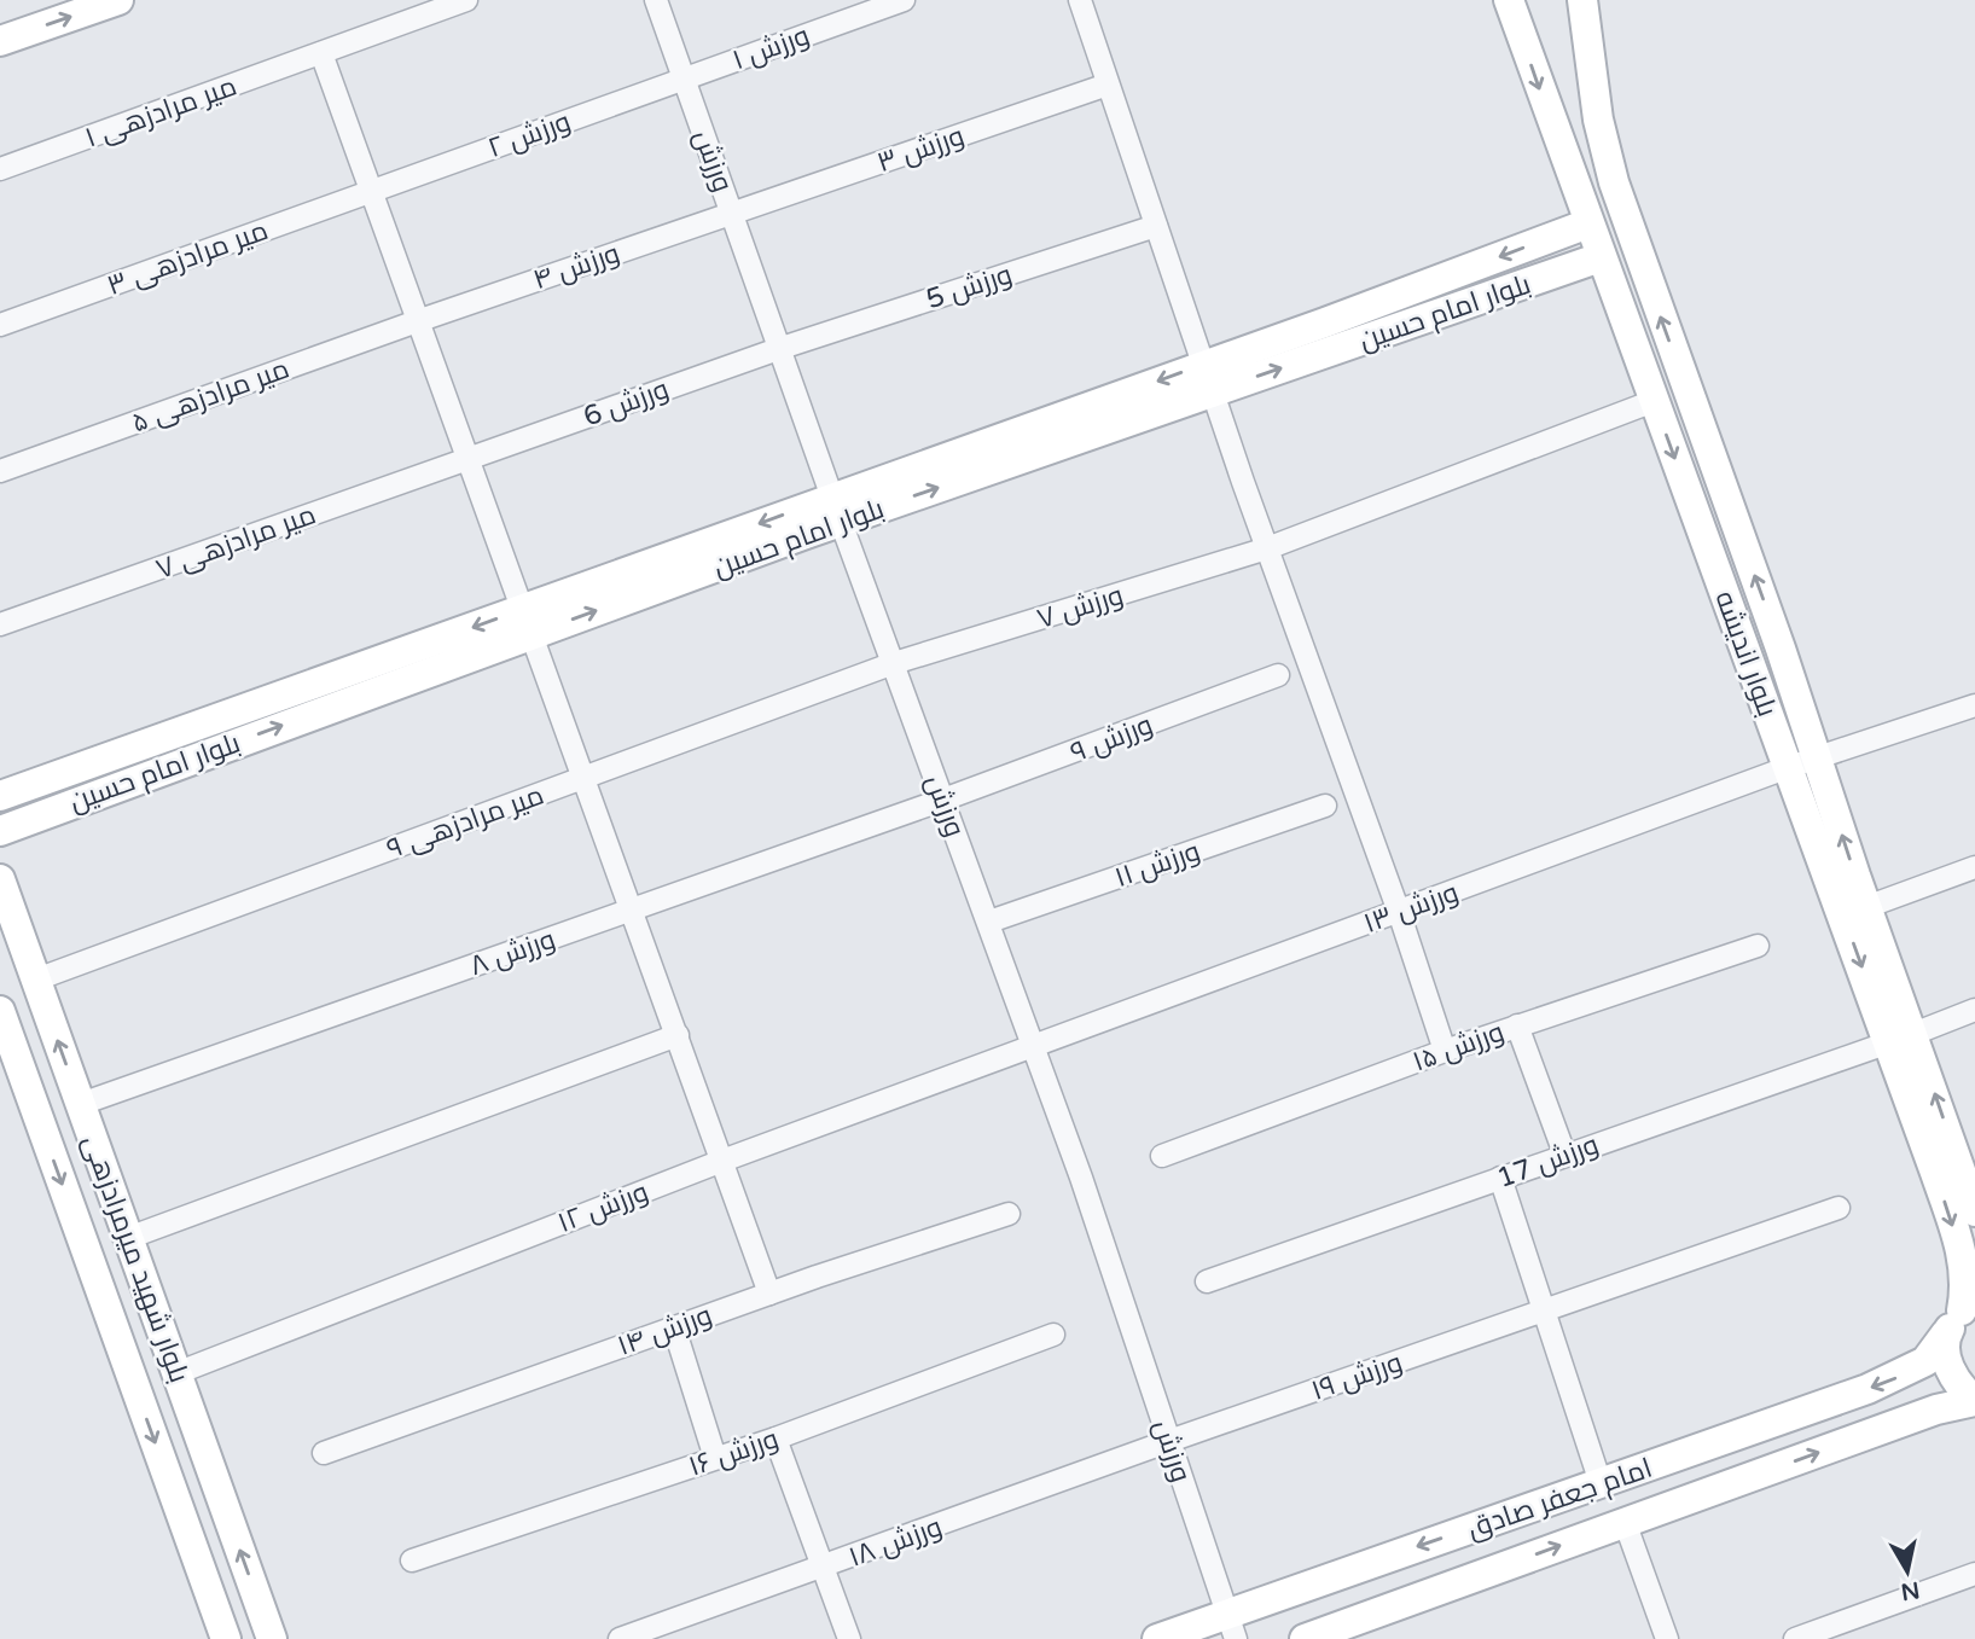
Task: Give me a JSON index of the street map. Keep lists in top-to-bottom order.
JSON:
{
  "streets": {
    "street": [
      "ورزش ۱",
      "میر مرادزهی ۱",
      "ورزش ۲",
      "ورزش ۳",
      "ورزش",
      "میر مرادزهی ۳",
      "ورزش ۴",
      "ورزش 5",
      "بلوار امام حسین",
      "میر مرادزهی ۵",
      "ورزش 6",
      "میر مرادزهی ۷",
      "ورزش ۷",
      "بلوار اندیشه",
      "ورزش ۹",
      "میر مرادزهی ۹",
      "ورزش ۱۱",
      "ورزش ۱۳",
      "ورزش ۸",
      "ورزش ۱۵",
      "ورزش 17",
      "ورزش ۱۲",
      "بلوار شهید میرمرادزهی",
      "ورزش ۱۴",
      "ورزش ۱۹",
      "ورزش ۱۶",
      "امام جعفر صادق",
      "ورزش ۱۸"
    ]
  },
  "crossings": [
    ["ورزش ۱", "ورزش ۲"],
    ["ورزش ۱", "ورزش"],
    ["ورزش ۲", "ورزش"],
    ["ورزش ۲", "میر مرادزهی ۳"],
    ["ورزش ۳", "ورزش"],
    ["ورزش ۳", "ورزش ۴"],
    ["ورزش", "ورزش ۴"],
    ["ورزش", "ورزش 5"],
    ["ورزش", "بلوار امام حسین"],
    ["ورزش", "ورزش 6"],
    ["ورزش", "ورزش ۷"],
    ["ورزش", "ورزش ۹"],
    ["ورزش", "میر مرادزهی ۹"],
    ["ورزش", "ورزش ۱۱"],
    ["ورزش", "ورزش ۱۳"],
    ["ورزش", "ورزش ۸"],
    ["ورزش", "ورزش ۱۲"],
    ["ورزش", "ورزش ۱۹"],
    ["ورزش", "امام جعفر صادق"],
    ["ورزش", "ورزش ۱۸"],
    ["ورزش ۴", "میر مرادزهی ۵"],
    ["ورزش 5", "ورزش 6"],
    ["بلوار امام حسین", "بلوار اندیشه"],
    ["ورزش 6", "میر مرادزهی ۷"],
    ["ورزش ۷", "بلوار اندیشه"],
    ["ورزش ۷", "میر مرادزهی ۹"],
    ["بلوار اندیشه", "ورزش ۱۳"],
    ["بلوار اندیشه", "ورزش 17"],
    ["بلوار اندیشه", "امام جعفر صادق"],
    ["ورزش ۹", "ورزش ۸"],
    ["میر مرادزهی ۹", "بلوار شهید میرمرادزهی"],
    ["ورزش ۱۳", "ورزش ۱۲"],
    ["ورزش ۸", "بلوار شهید میرمرادزهی"],
    ["ورزش ۱۲", "بلوار شهید میرمرادزهی"],
    ["ورزش ۱۹", "ورزش ۱۸"]
  ],
  "north": "bottom"
}
